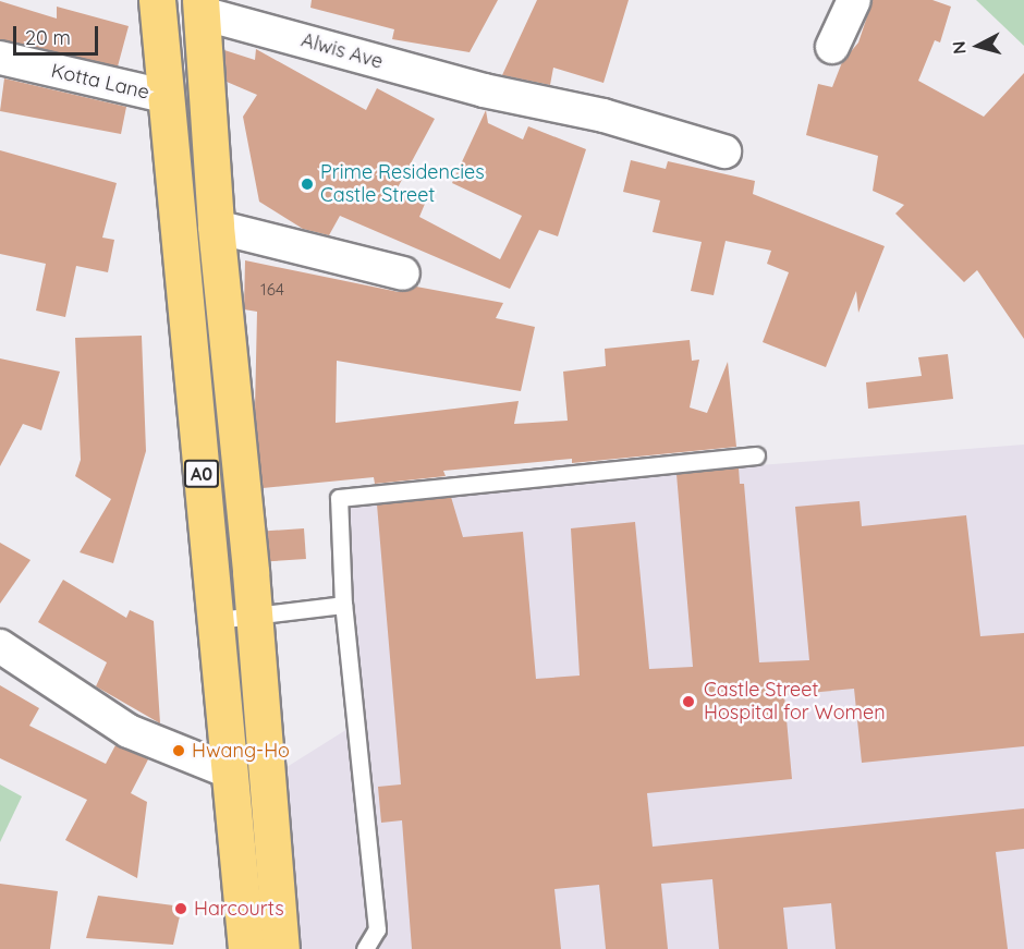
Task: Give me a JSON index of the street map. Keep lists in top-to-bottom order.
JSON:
{
  "streets": {
    "highway": ["A0"],
    "street": ["Alwis Ave", "Kotta Lane"]
  },
  "crossings": [
    ["Alwis Ave", "A0"],
    ["Kotta Lane", "A0"]
  ],
  "places": [
    "Prime Residencies Castle Street",
    "Castle Street Hospital for Women",
    "Hwang-Ho",
    "Harcourts"
  ],
  "house_numbers": ["164"],
  "scale_bar": "20 m",
  "north": "left"
}
